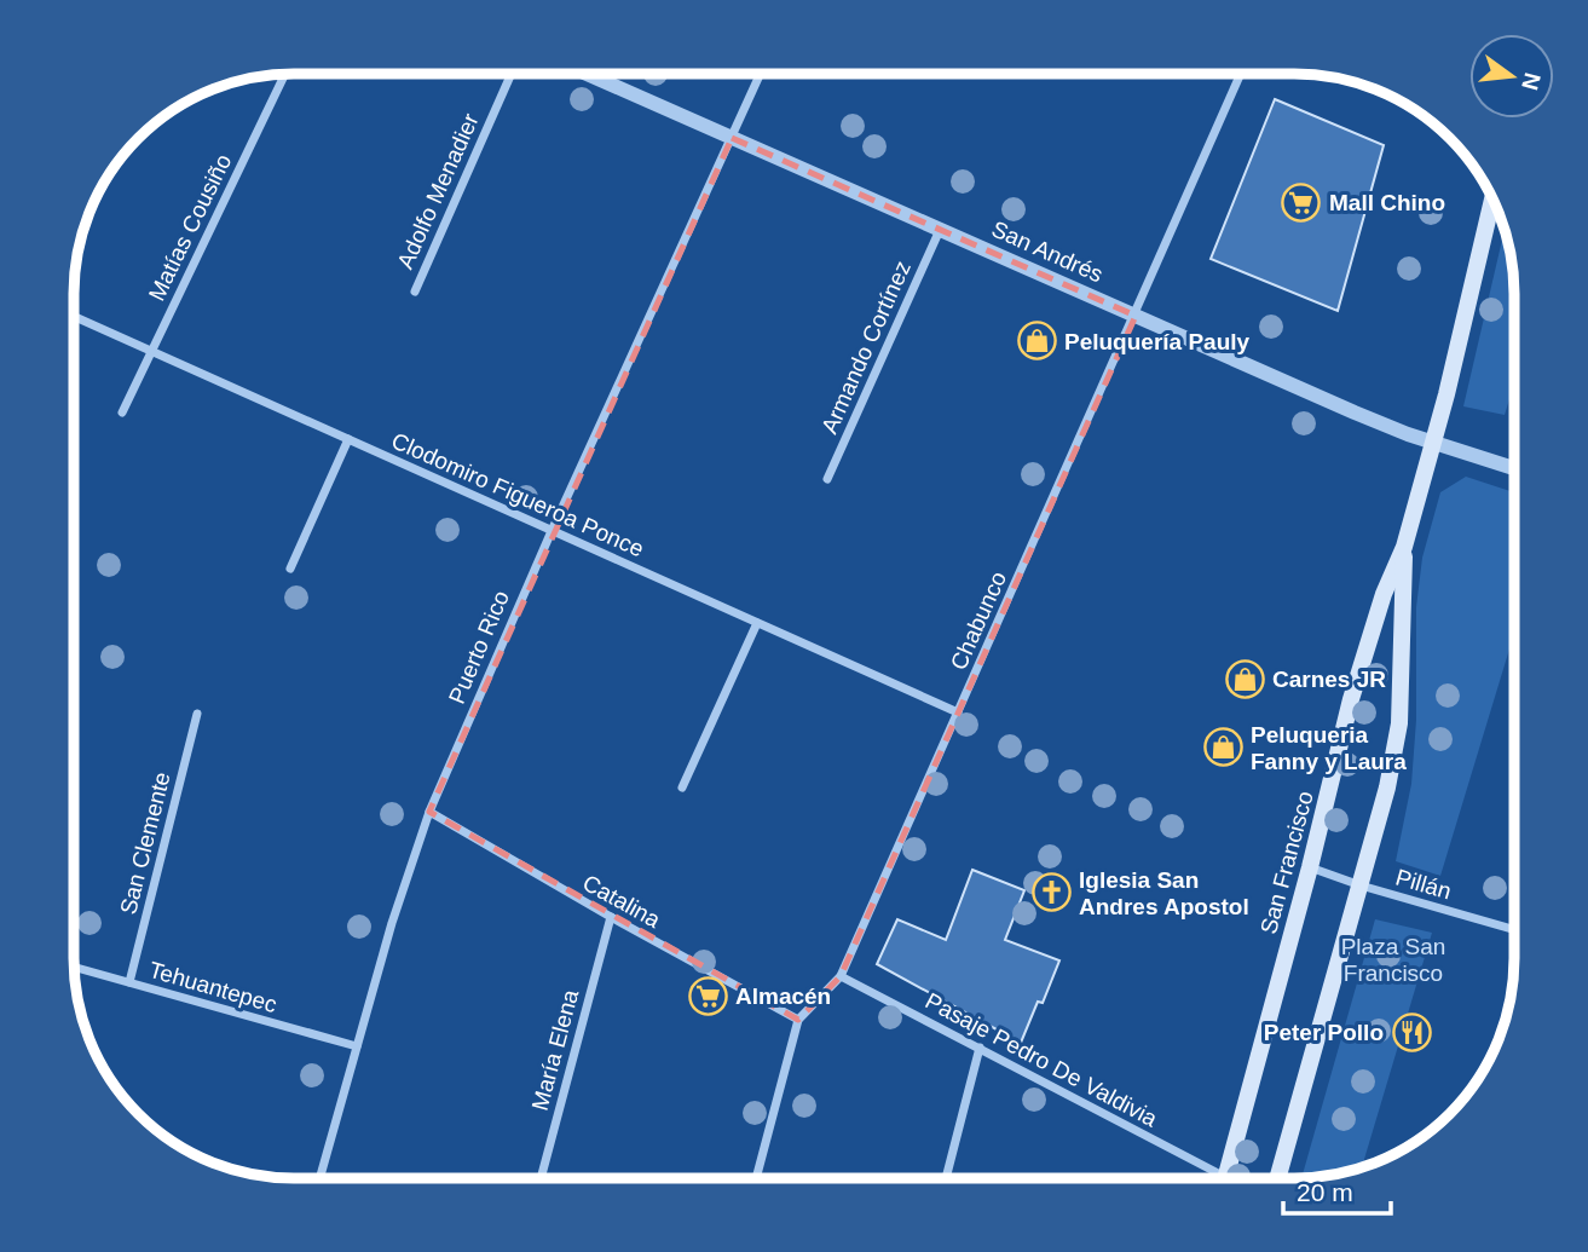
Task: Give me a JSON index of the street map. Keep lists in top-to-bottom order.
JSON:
{
  "streets": {
    "main road": ["San Francisco"],
    "street": [
      "Adolfo Menadier",
      "Matías Cousiño",
      "San Andrés",
      "Armando Cortínez",
      "Clodomiro Figueroa Ponce",
      "Chabunco",
      "Puerto Rico",
      "San Clemente",
      "Pillán",
      "Catalina",
      "Tehuantepec",
      "María Elena",
      "Pasaje Pedro De Valdivia"
    ]
  },
  "crossings": [
    ["Matías Cousiño", "Clodomiro Figueroa Ponce"],
    ["San Andrés", "Armando Cortínez"],
    ["San Andrés", "Chabunco"],
    ["San Andrés", "Puerto Rico"],
    ["San Andrés", "San Francisco"],
    ["Clodomiro Figueroa Ponce", "Chabunco"],
    ["Clodomiro Figueroa Ponce", "Puerto Rico"],
    ["Chabunco", "Catalina"],
    ["Chabunco", "Pasaje Pedro De Valdivia"],
    ["Puerto Rico", "Catalina"],
    ["Puerto Rico", "Tehuantepec"],
    ["San Clemente", "Tehuantepec"],
    ["San Francisco", "Pillán"],
    ["Catalina", "María Elena"]
  ],
  "parks": ["Plaza San Francisco"],
  "places": {
    "supermarket": ["Mall Chino", "Almacén"],
    "shop": ["Peluquería Pauly", "Carnes JR", "Peluqueria Fanny y Laura"],
    "church": ["Iglesia San Andres Apostol"],
    "restaurant": ["Peter Pollo"]
  },
  "scale_bar": "20 m",
  "north": "right"
}
